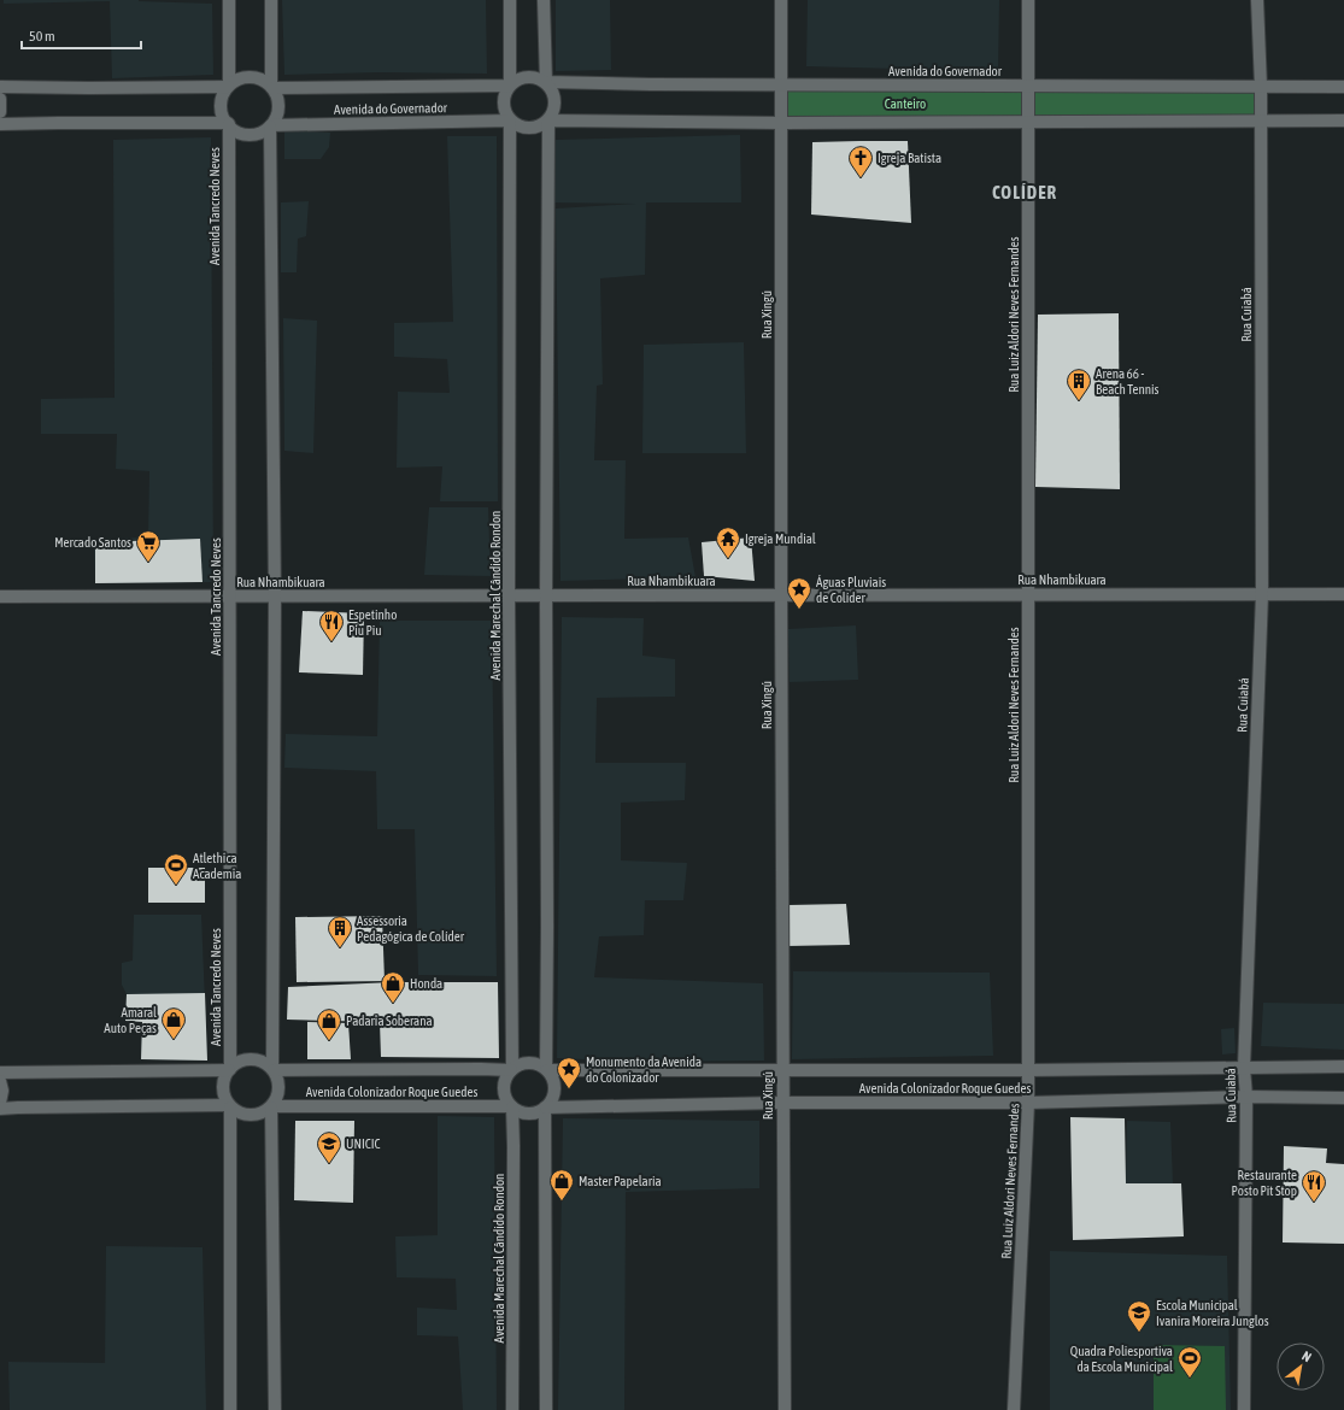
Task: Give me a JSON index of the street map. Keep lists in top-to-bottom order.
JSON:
{
  "streets": {
    "street": [
      "Avenida do Governador",
      "Avenida Tancredo Neves",
      "Rua Xingú",
      "Rua Luiz Aldori Neves Fernandes",
      "Rua Cuiabá",
      "Rua Nhambikuara",
      "Avenida Marechal Cândido Rondon",
      "Avenida Colonizador Roque Guedes"
    ]
  },
  "crossings": [
    ["Avenida do Governador", "Avenida Tancredo Neves"],
    ["Avenida do Governador", "Rua Xingú"],
    ["Avenida do Governador", "Rua Luiz Aldori Neves Fernandes"],
    ["Avenida do Governador", "Rua Cuiabá"],
    ["Avenida do Governador", "Avenida Marechal Cândido Rondon"],
    ["Avenida Tancredo Neves", "Rua Nhambikuara"],
    ["Avenida Tancredo Neves", "Avenida Colonizador Roque Guedes"],
    ["Rua Xingú", "Rua Nhambikuara"],
    ["Rua Xingú", "Avenida Colonizador Roque Guedes"],
    ["Rua Luiz Aldori Neves Fernandes", "Rua Nhambikuara"],
    ["Rua Luiz Aldori Neves Fernandes", "Avenida Colonizador Roque Guedes"],
    ["Rua Cuiabá", "Rua Nhambikuara"],
    ["Rua Cuiabá", "Avenida Colonizador Roque Guedes"],
    ["Rua Nhambikuara", "Avenida Marechal Cândido Rondon"],
    ["Avenida Marechal Cândido Rondon", "Avenida Colonizador Roque Guedes"]
  ],
  "districts": ["COLÍDER"],
  "parks": ["Canteiro"],
  "places": {
    "church": ["Igreja Batista"],
    "building": ["Arena 66 - Beach Tennis", "Assessoria Pedagógica de Colíder"],
    "temple": ["Igreja Mundial"],
    "supermarket": ["Mercado Santos"],
    "place": ["Águas Pluviais de Colíder", "Monumento da Avenida do Colonizador"],
    "restaurant": ["Espetinho Piu Piu", "Restaurante Posto Pit Stop"],
    "sports": ["Atlethica Academia", "Quadra Poliesportiva da Escola Municipal"],
    "shop": [
      "Honda",
      "Amaral Auto Peças",
      "Padaria Soberana",
      "Master Papelaria"
    ],
    "school or university": ["UNICIC", "Escola Municipal Ivanira Moreira Junglos"]
  },
  "scale_bar": "50 m",
  "north": "top right"
}
